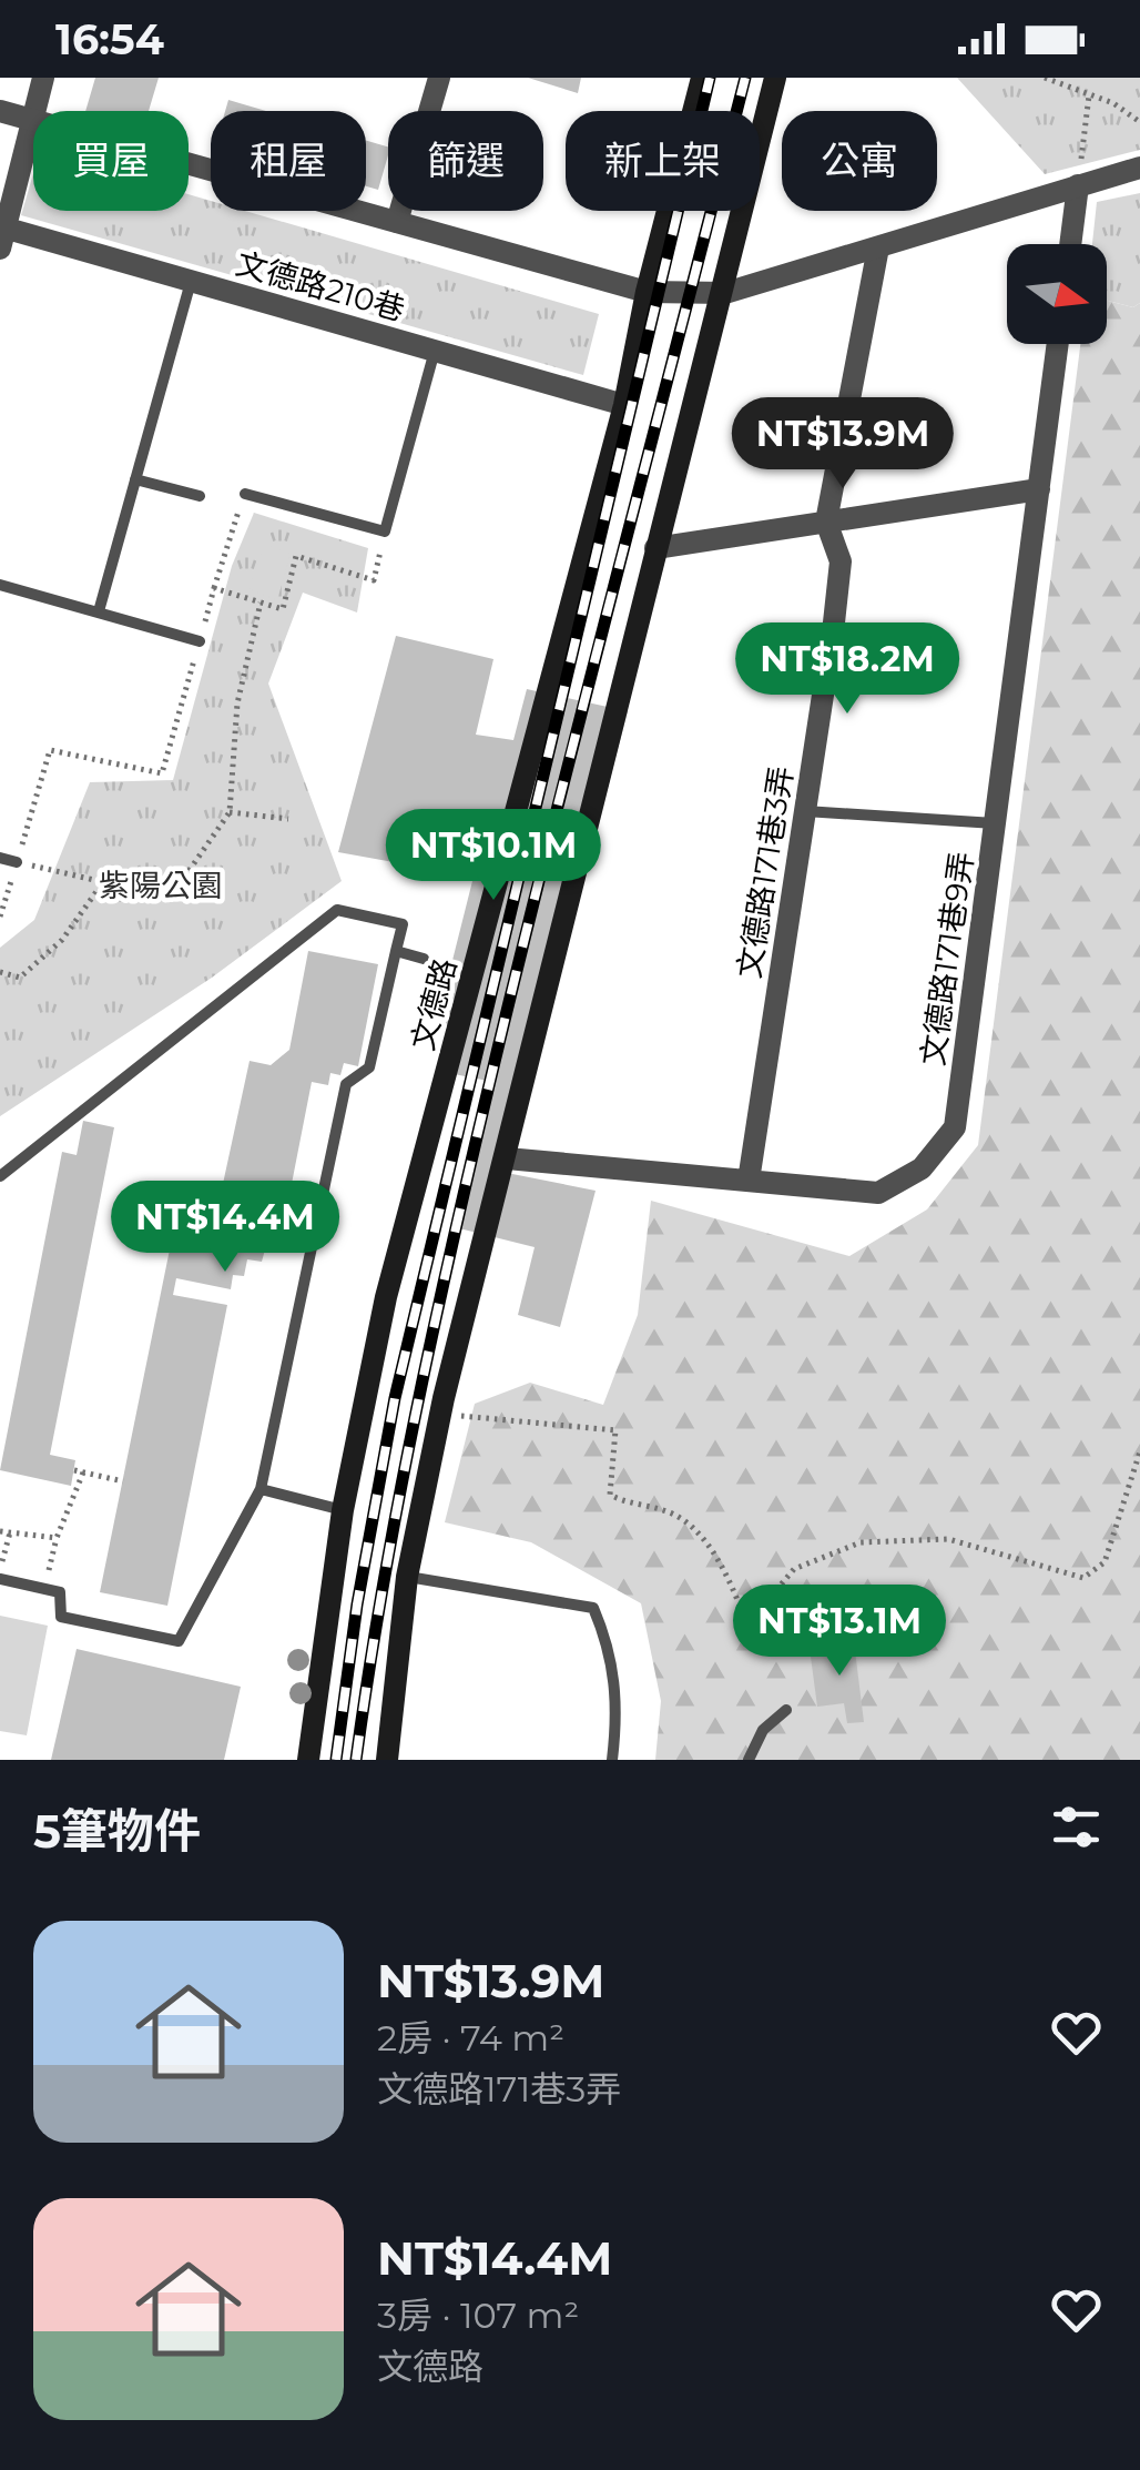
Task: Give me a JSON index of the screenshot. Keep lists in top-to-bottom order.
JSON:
{
  "streets": {
    "main road": ["文德路"],
    "street": ["文德路210巷", "文德路171巷3弄", "文德路171巷9弄"]
  },
  "crossings": [
    ["文德路210巷", "文德路"],
    ["文德路171巷3弄", "文德路171巷9弄"]
  ],
  "parks": ["紫陽公園"],
  "north": "right",
  "page": {
    "status": "16:54",
    "chip": [
      "買屋",
      "租屋",
      "篩選",
      "新上架",
      "公寓"
    ],
    "price": [
      "NT$13.9M",
      "NT$18.2M",
      "NT$10.1M",
      "NT$14.4M",
      "NT$13.1M"
    ],
    "heading": "5筆物件",
    "list": [
      {
        "name": "NT$13.9M",
        "note": "2房 · 74 m² · 文德路171巷3弄"
      },
      {
        "name": "NT$14.4M",
        "note": "3房 · 107 m² · 文德路"
      }
    ]
  }
}
